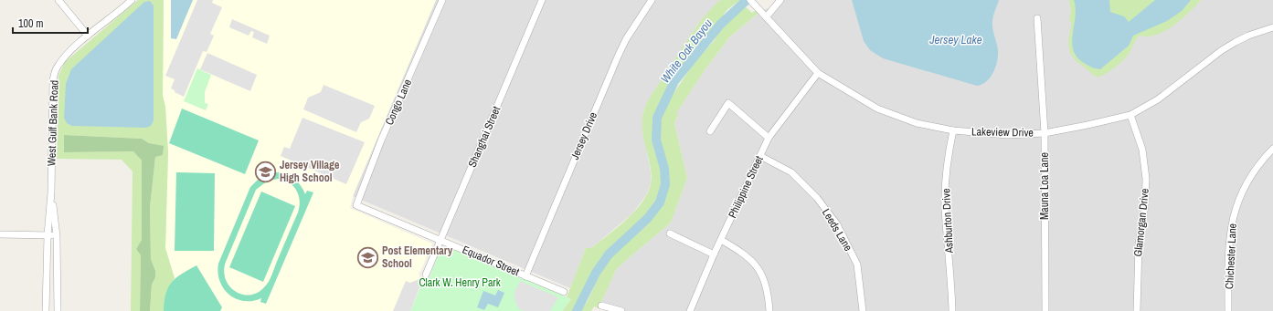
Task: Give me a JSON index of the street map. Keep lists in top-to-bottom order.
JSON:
{
  "streets": {
    "street": [
      "Congo Lane",
      "West Gulf Bank Road",
      "Lakeview Drive",
      "Jersey Drive",
      "Shanghai Street",
      "Mauna Loa Lane",
      "Philippine Street",
      "Ashburton Drive",
      "Glamorgan Drive",
      "Leeds Lane",
      "Chichester Lane",
      "Equador Street"
    ]
  },
  "crossings": [
    ["Congo Lane", "Equador Street"],
    ["Lakeview Drive", "Mauna Loa Lane"],
    ["Lakeview Drive", "Philippine Street"],
    ["Lakeview Drive", "Ashburton Drive"],
    ["Lakeview Drive", "Glamorgan Drive"],
    ["Jersey Drive", "Equador Street"],
    ["Shanghai Street", "Equador Street"],
    ["Philippine Street", "Leeds Lane"]
  ],
  "water": ["Jersey Lake", "White Oak Bayou"],
  "parks": ["Clark W. Henry Park"],
  "places": {
    "school or university": ["Jersey Village High School", "Post Elementary School"]
  },
  "scale_bar": "100 m"
}
